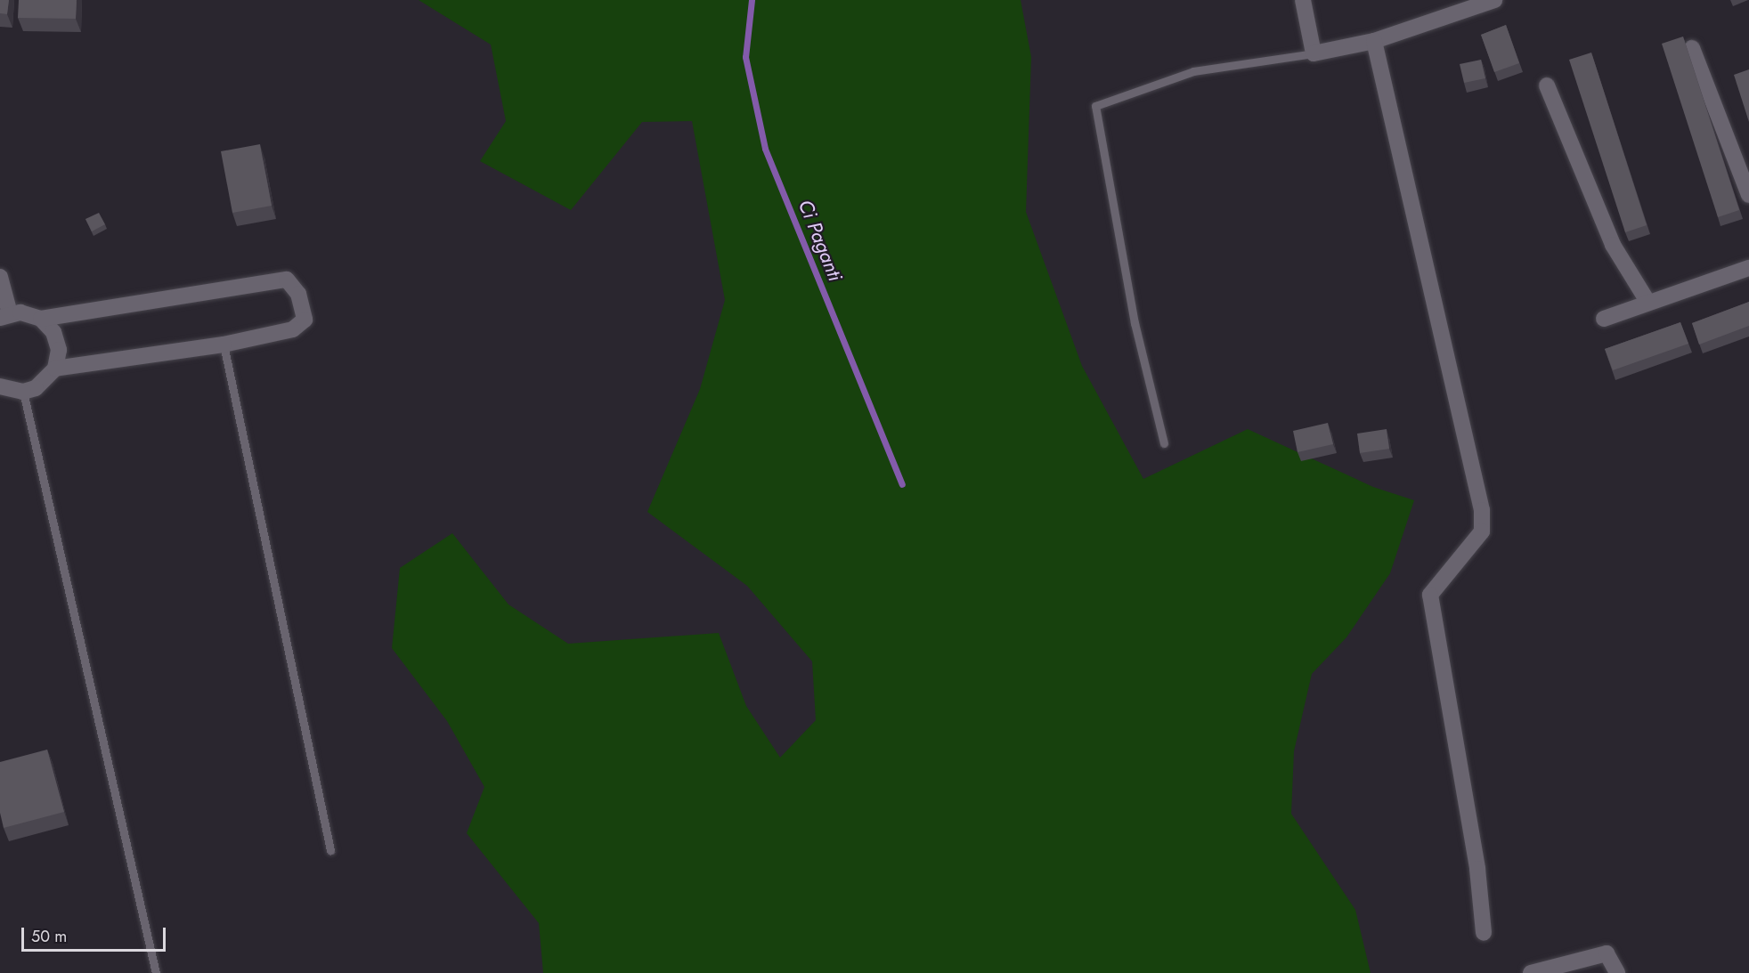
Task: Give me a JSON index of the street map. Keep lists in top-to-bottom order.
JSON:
{
  "water": ["Ci Paganti"],
  "scale_bar": "50 m"
}
